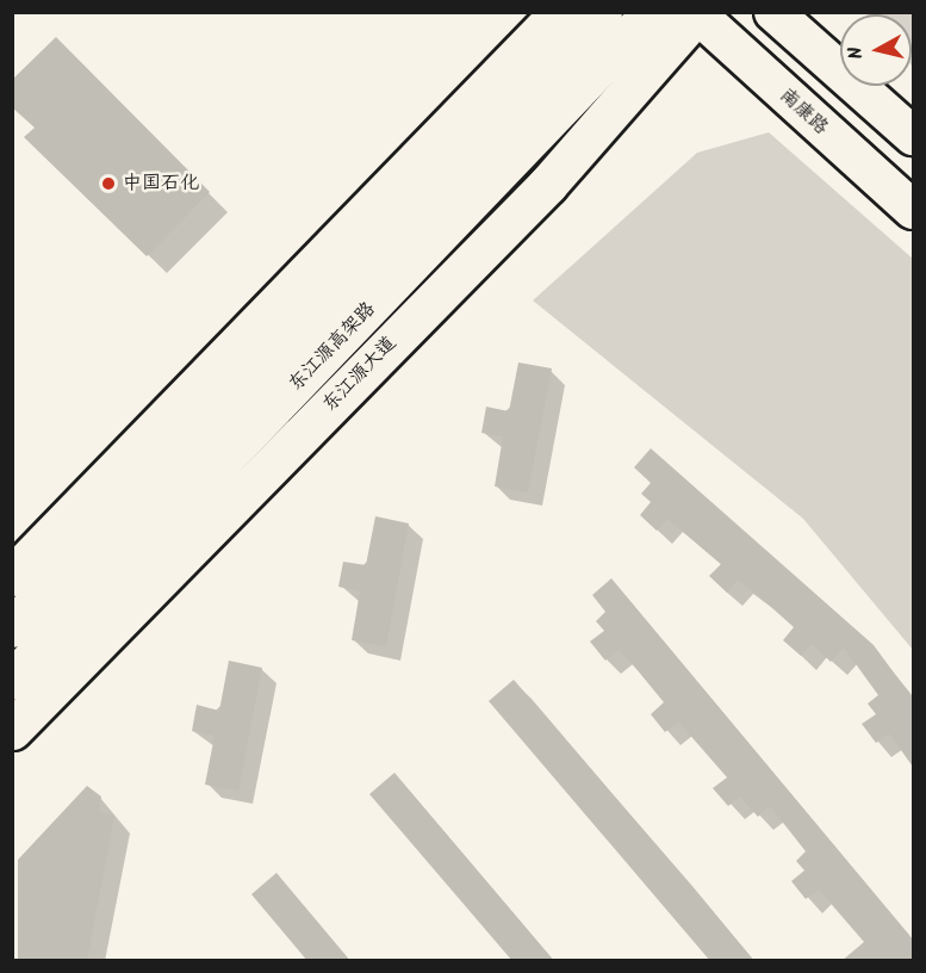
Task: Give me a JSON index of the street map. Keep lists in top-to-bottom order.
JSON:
{
  "streets": {
    "main road": ["南康路", "东江源高架路", "东江源大道"]
  },
  "crossings": [
    ["南康路", "东江源大道"]
  ],
  "places": ["中国石化"],
  "north": "left"
}
